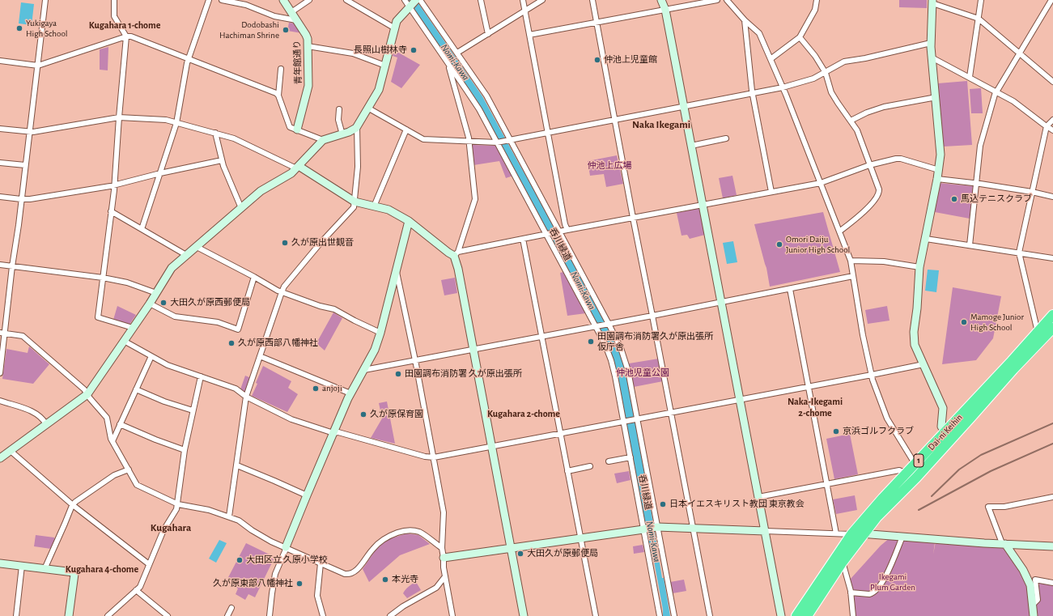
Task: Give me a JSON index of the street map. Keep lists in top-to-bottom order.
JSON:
{
  "streets": {
    "highway": ["Dai-ni Keihin", "1"],
    "street": ["青年館通り", "呑川緑道"]
  },
  "districts": [
    "Kugahara 1-chome",
    "Naka Ikegami",
    "Naka-Ikegami 2-chome",
    "Kugahara 2-chome",
    "Kugahara",
    "Kugahara 4-chome"
  ],
  "water": ["Nomi-Kawa"],
  "parks": ["仲池上広場", "仲池児童公園", "Ikegami Plum Garden"],
  "places": [
    "Yukigaya High School",
    "Dodobashi Hachiman Shrine",
    "長照山樹林寺",
    "仲池上児童館",
    "馬込テニスクラブ",
    "久が原出世観音",
    "Omori Daiju Junior High School",
    "大田久が原西郵便局",
    "Mamoge Junior High School",
    "田園調布消防署久が原出張所 仮庁舎",
    "久が原西部八幡神社",
    "田園調布消防署 久が原出張所",
    "anjoji",
    "久が原保育園",
    "京浜ゴルフクラブ",
    "日本イエスキリスト教団 東京教会",
    "大田久が原郵便局",
    "大田区立 久原小学校",
    "本光寺",
    "久が原東部八幡神社"
  ]
}
